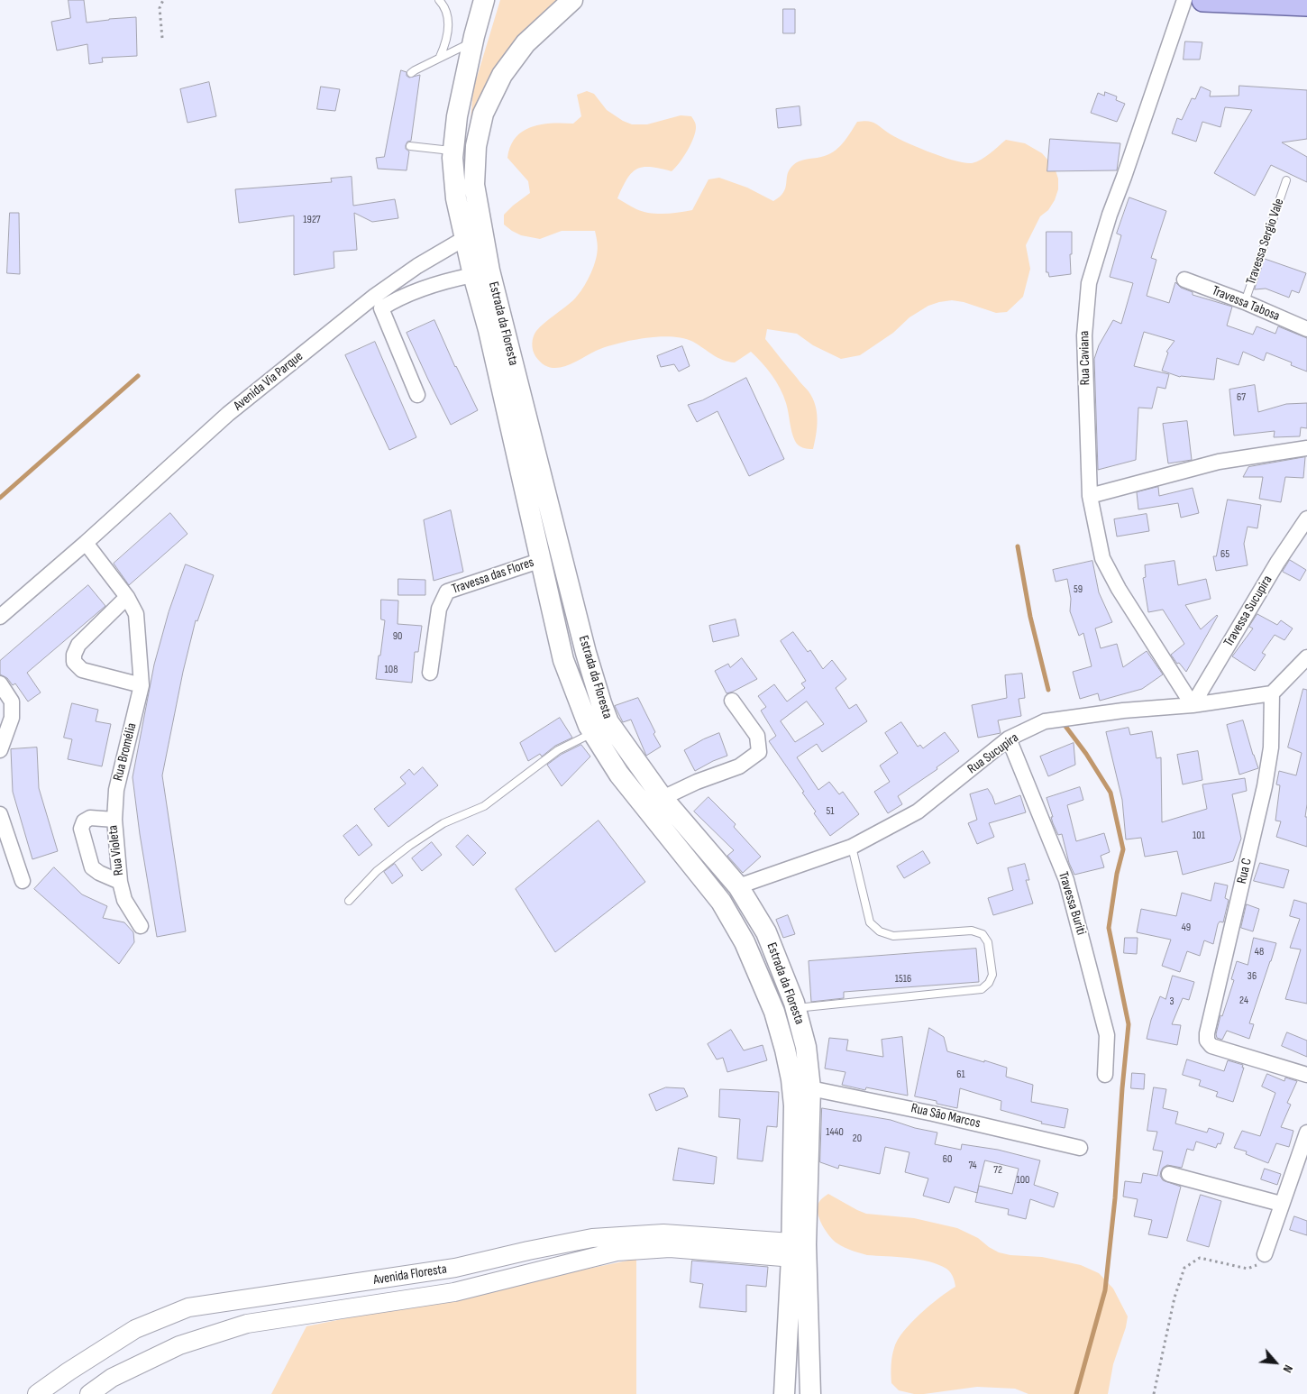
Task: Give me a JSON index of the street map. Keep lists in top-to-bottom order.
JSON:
{
  "streets": {
    "main road": ["Estrada da Floresta"],
    "street": [
      "Travessa Tabosa",
      "Rua Caviana",
      "Avenida Via Parque",
      "Travessa das Flores",
      "Travessa Sucupira",
      "Rua Bromélia",
      "Rua Sucupira",
      "Rua Violeta",
      "Rua C",
      "Travessa Buriti",
      "Rua São Marcos",
      "Avenida Floresta"
    ],
    "lane": ["Travessa Sergio Vale"]
  },
  "crossings": [
    ["Travessa Sergio Vale", "Travessa Tabosa"],
    ["Estrada da Floresta", "Avenida Via Parque"],
    ["Estrada da Floresta", "Travessa das Flores"],
    ["Estrada da Floresta", "Rua Sucupira"],
    ["Estrada da Floresta", "Rua São Marcos"],
    ["Estrada da Floresta", "Avenida Floresta"],
    ["Rua Caviana", "Travessa Sucupira"],
    ["Rua Caviana", "Rua Sucupira"],
    ["Travessa Sucupira", "Rua Sucupira"],
    ["Rua Bromélia", "Rua Violeta"],
    ["Rua Sucupira", "Rua C"],
    ["Rua Sucupira", "Travessa Buriti"]
  ],
  "house_numbers": [
    "1927",
    "67",
    "65",
    "59",
    "90",
    "108",
    "51",
    "101",
    "49",
    "48",
    "36",
    "1516",
    "24",
    "3",
    "61",
    "1440",
    "20",
    "60",
    "74",
    "72",
    "100"
  ],
  "north": "bottom right"
}
